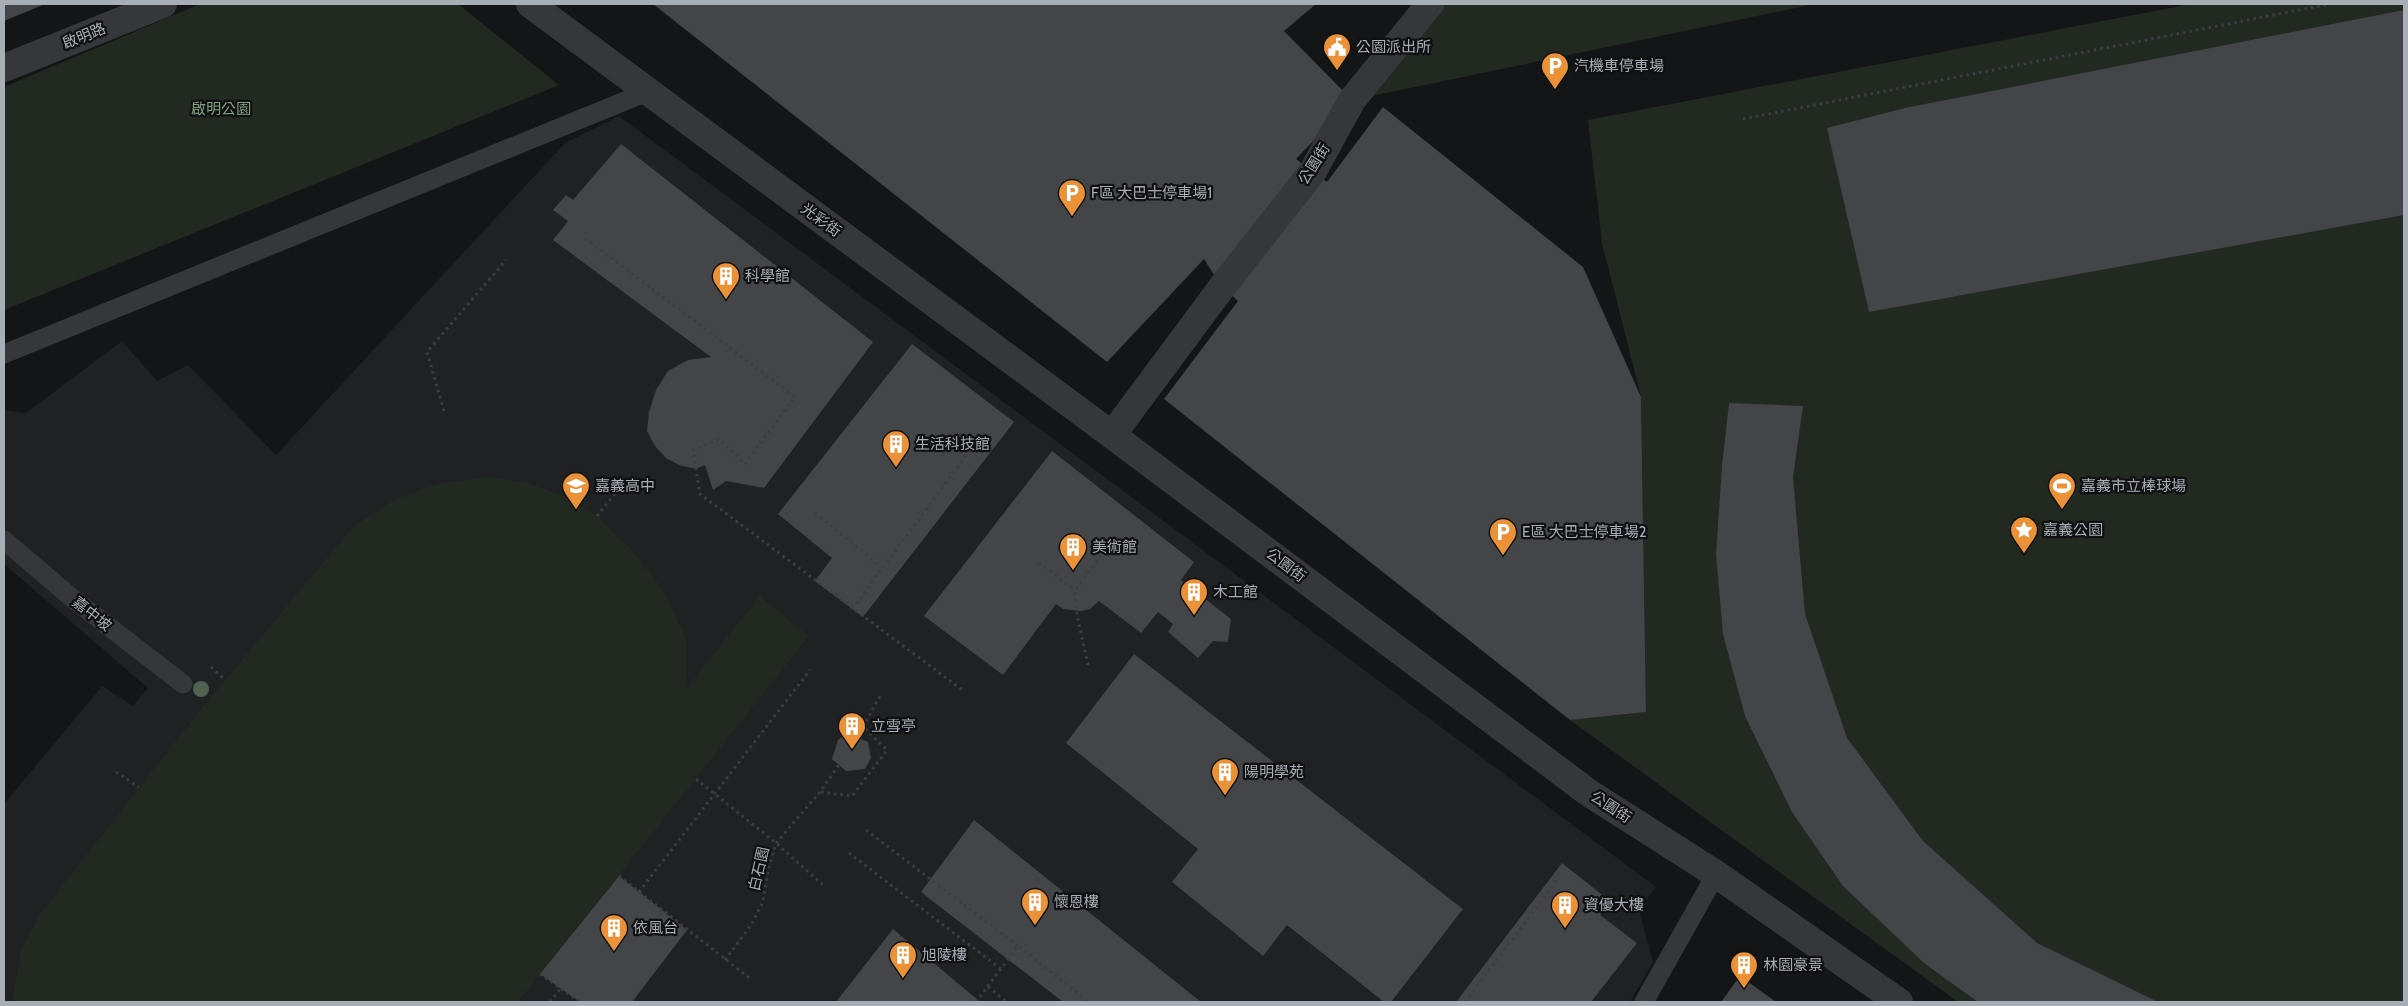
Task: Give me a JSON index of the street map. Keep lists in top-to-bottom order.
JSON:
{
  "streets": {
    "street": ["啟明路", "公園街", "光彩街"],
    "lane": ["嘉中坡"],
    "path": ["白石園"]
  },
  "crossings": [
    ["公園街", "光彩街"]
  ],
  "parks": ["啟明公園"],
  "places": {
    "public building": ["公園派出所"],
    "parking": ["汽機車停車場", "F區 大巴士停車場1", "E區 大巴士停車場2"],
    "building": [
      "科學館",
      "生活科技館",
      "美術館",
      "木工館",
      "立雪亭",
      "陽明學苑",
      "懷恩樓",
      "資優大樓",
      "依風台",
      "旭陵樓",
      "林園豪景"
    ],
    "school or university": ["嘉義高中"],
    "sports": ["嘉義市立棒球場"],
    "place": ["嘉義公園"]
  }
}
